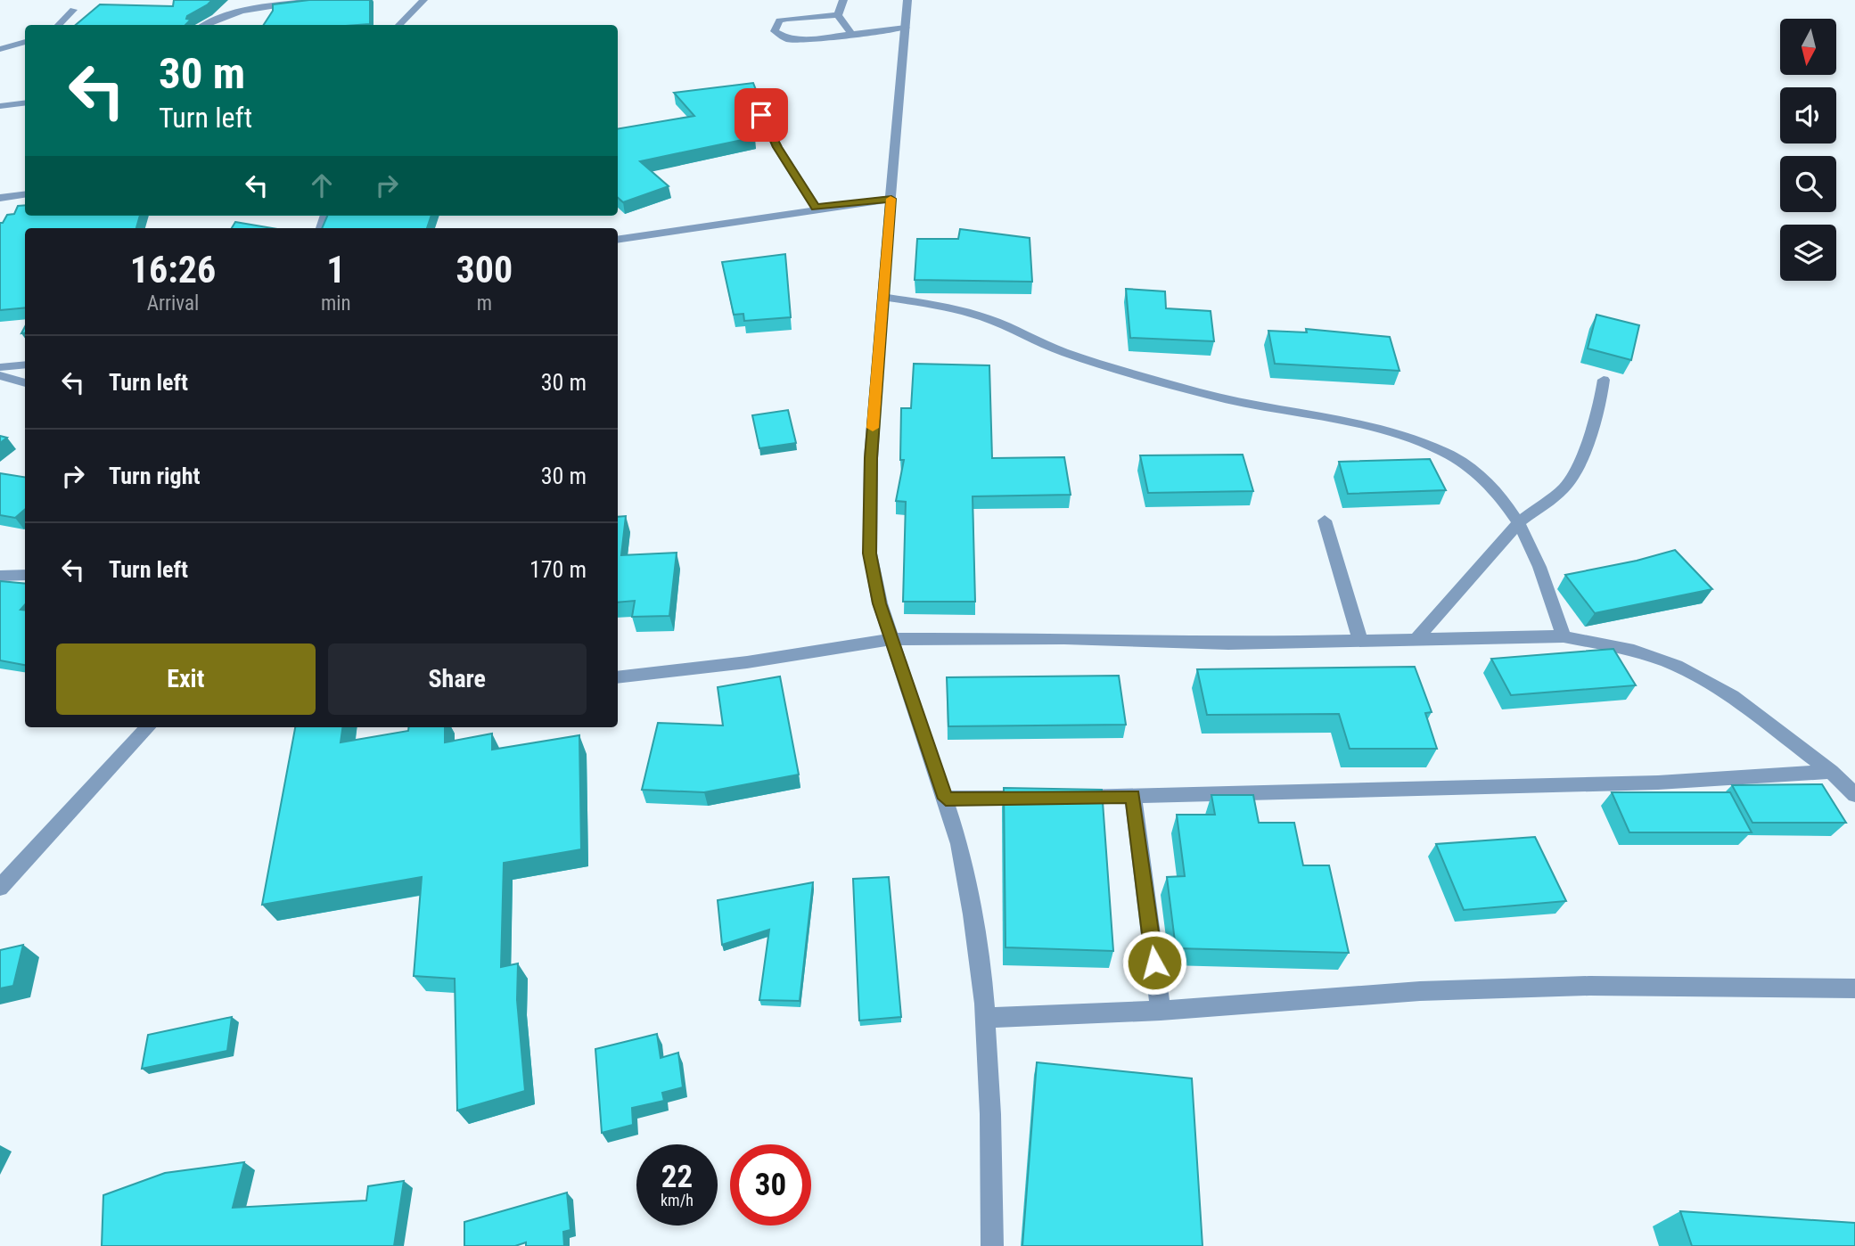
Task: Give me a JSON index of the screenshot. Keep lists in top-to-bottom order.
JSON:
{
  "north": "bottom",
  "page": {
    "turn": ["30 m", "Turn left"],
    "eta": [
      "16:26",
      "Arrival",
      "1",
      "min",
      "300",
      "m"
    ],
    "list": [
      {
        "name": "Turn left",
        "value": "30 m"
      },
      {
        "name": "Turn right",
        "value": "30 m"
      },
      {
        "name": "Turn left",
        "value": "170 m"
      }
    ],
    "buttons": ["Exit", "Share"],
    "speed": "22 km/h",
    "limit": "30"
  }
}
